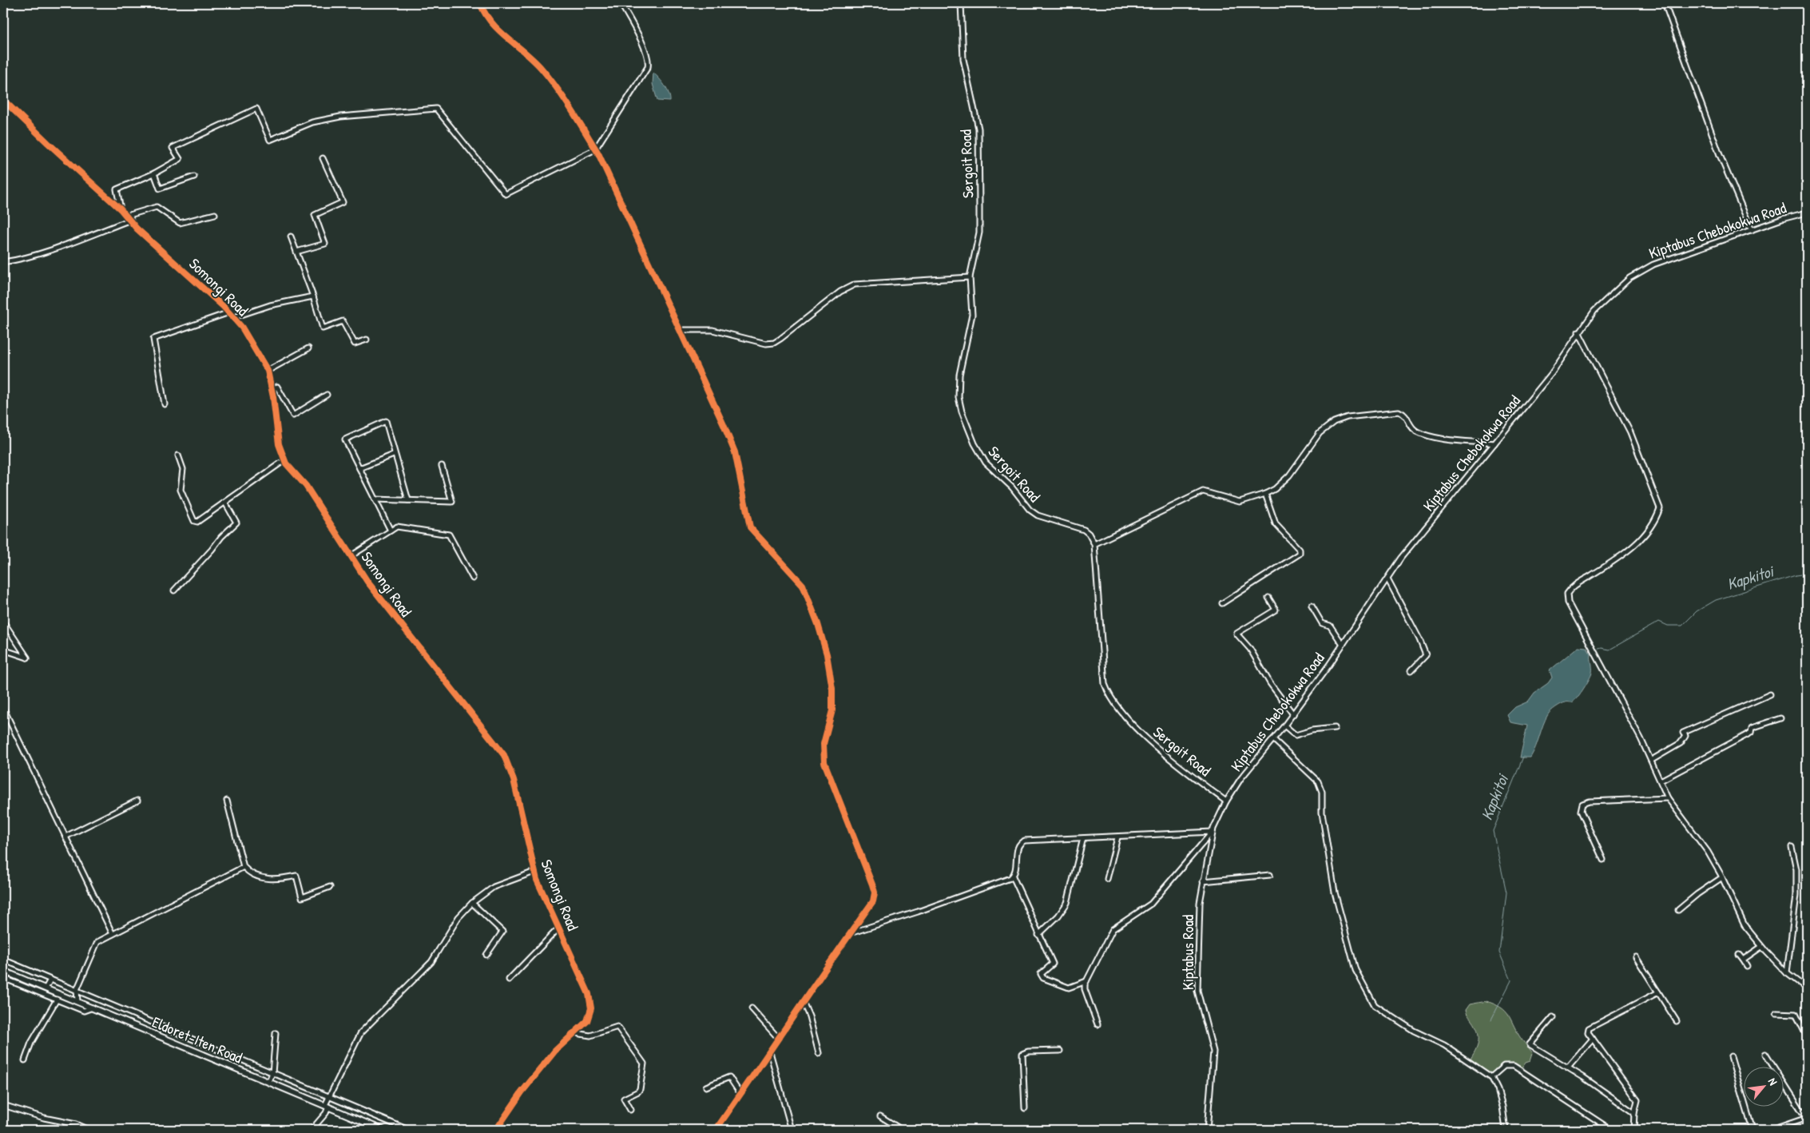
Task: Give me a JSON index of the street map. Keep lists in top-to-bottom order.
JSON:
{
  "streets": {
    "main road": ["Eldoret-Iten Road"],
    "street": [
      "Sergoit Road",
      "Kiptabus Chebokokwa Road",
      "Somongi Road",
      "Kiptabus Road"
    ]
  },
  "crossings": [
    ["Sergoit Road", "Kiptabus Chebokokwa Road"],
    ["Sergoit Road", "Kiptabus Road"],
    ["Kiptabus Chebokokwa Road", "Kiptabus Road"]
  ],
  "water": ["Kapkitoi"],
  "north": "top right"
}
